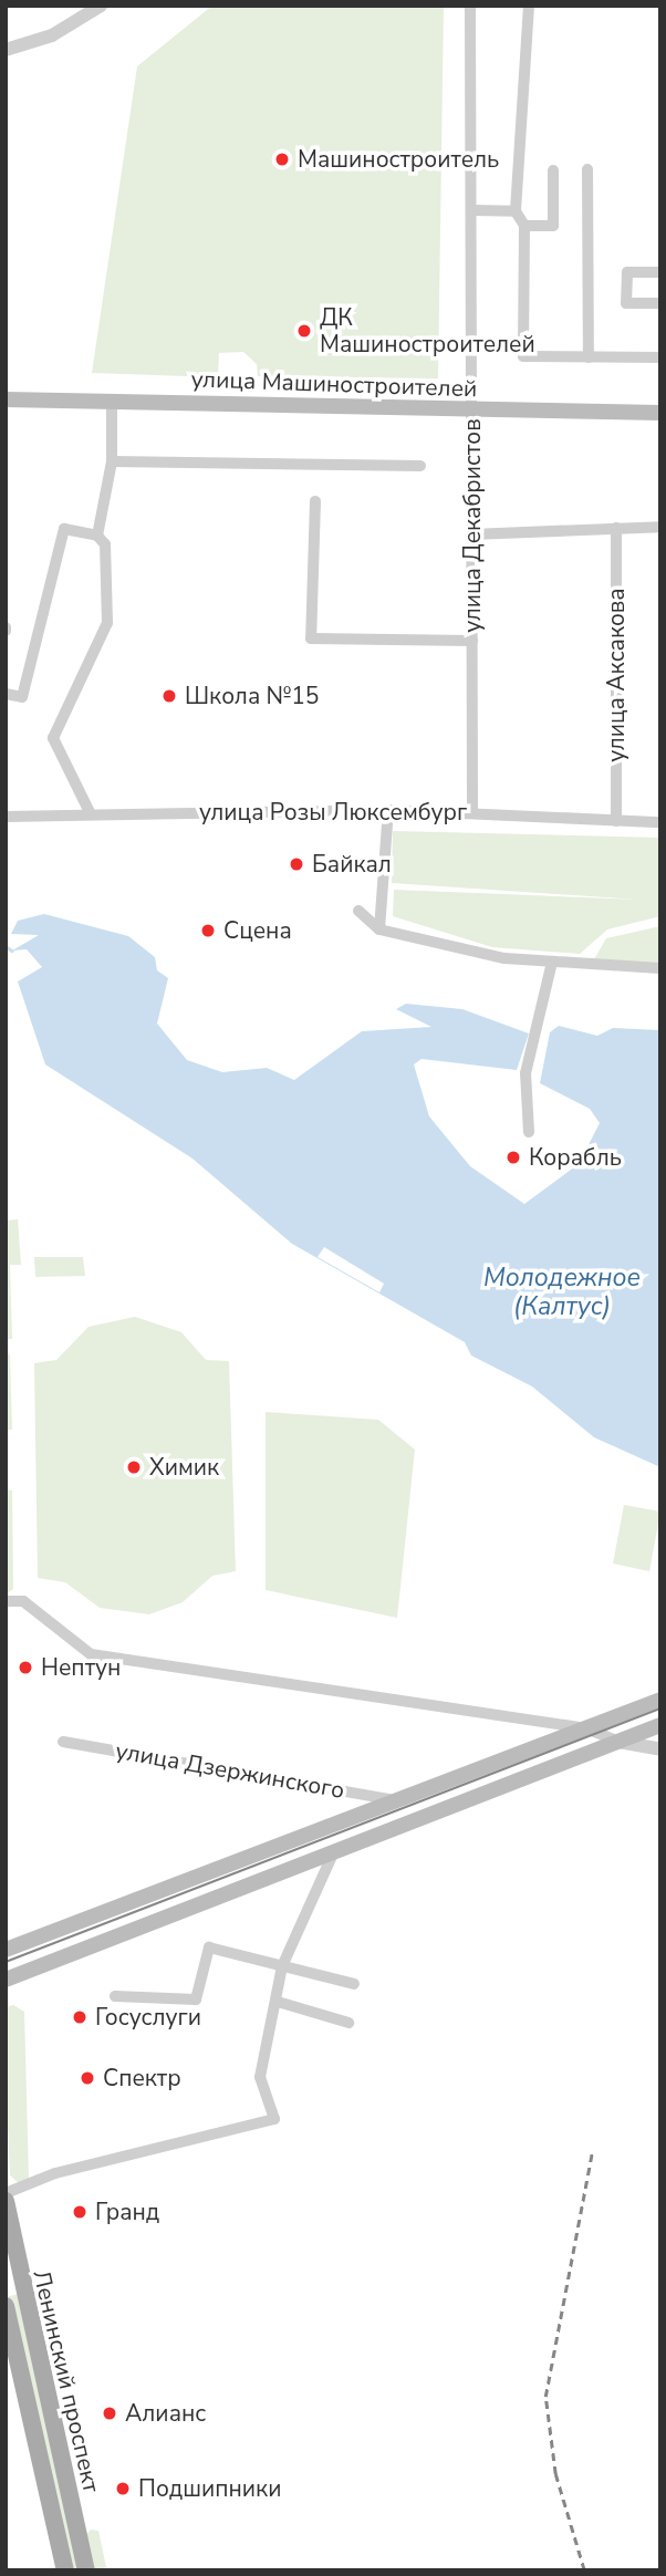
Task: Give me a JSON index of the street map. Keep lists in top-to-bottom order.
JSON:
{
  "streets": {
    "main road": ["улица Машиностроителей", "Ленинский проспект"],
    "street": [
      "улица Декабристов",
      "улица Аксакова",
      "улица Розы Люксембург",
      "улица Дзержинского"
    ]
  },
  "crossings": [
    ["улица Машиностроителей", "улица Декабристов"],
    ["улица Декабристов", "улица Розы Люксембург"],
    ["улица Аксакова", "улица Розы Люксембург"]
  ],
  "water": ["Молодежное (Калтус)"],
  "places": [
    "Машиностроитель",
    "ДК Машиностроителей",
    "Школа №15",
    "Байкал",
    "Сцена",
    "Корабль",
    "Химик",
    "Нептун",
    "Госуслуги",
    "Спектр",
    "Гранд",
    "Алианс",
    "Подшипники"
  ]
}
